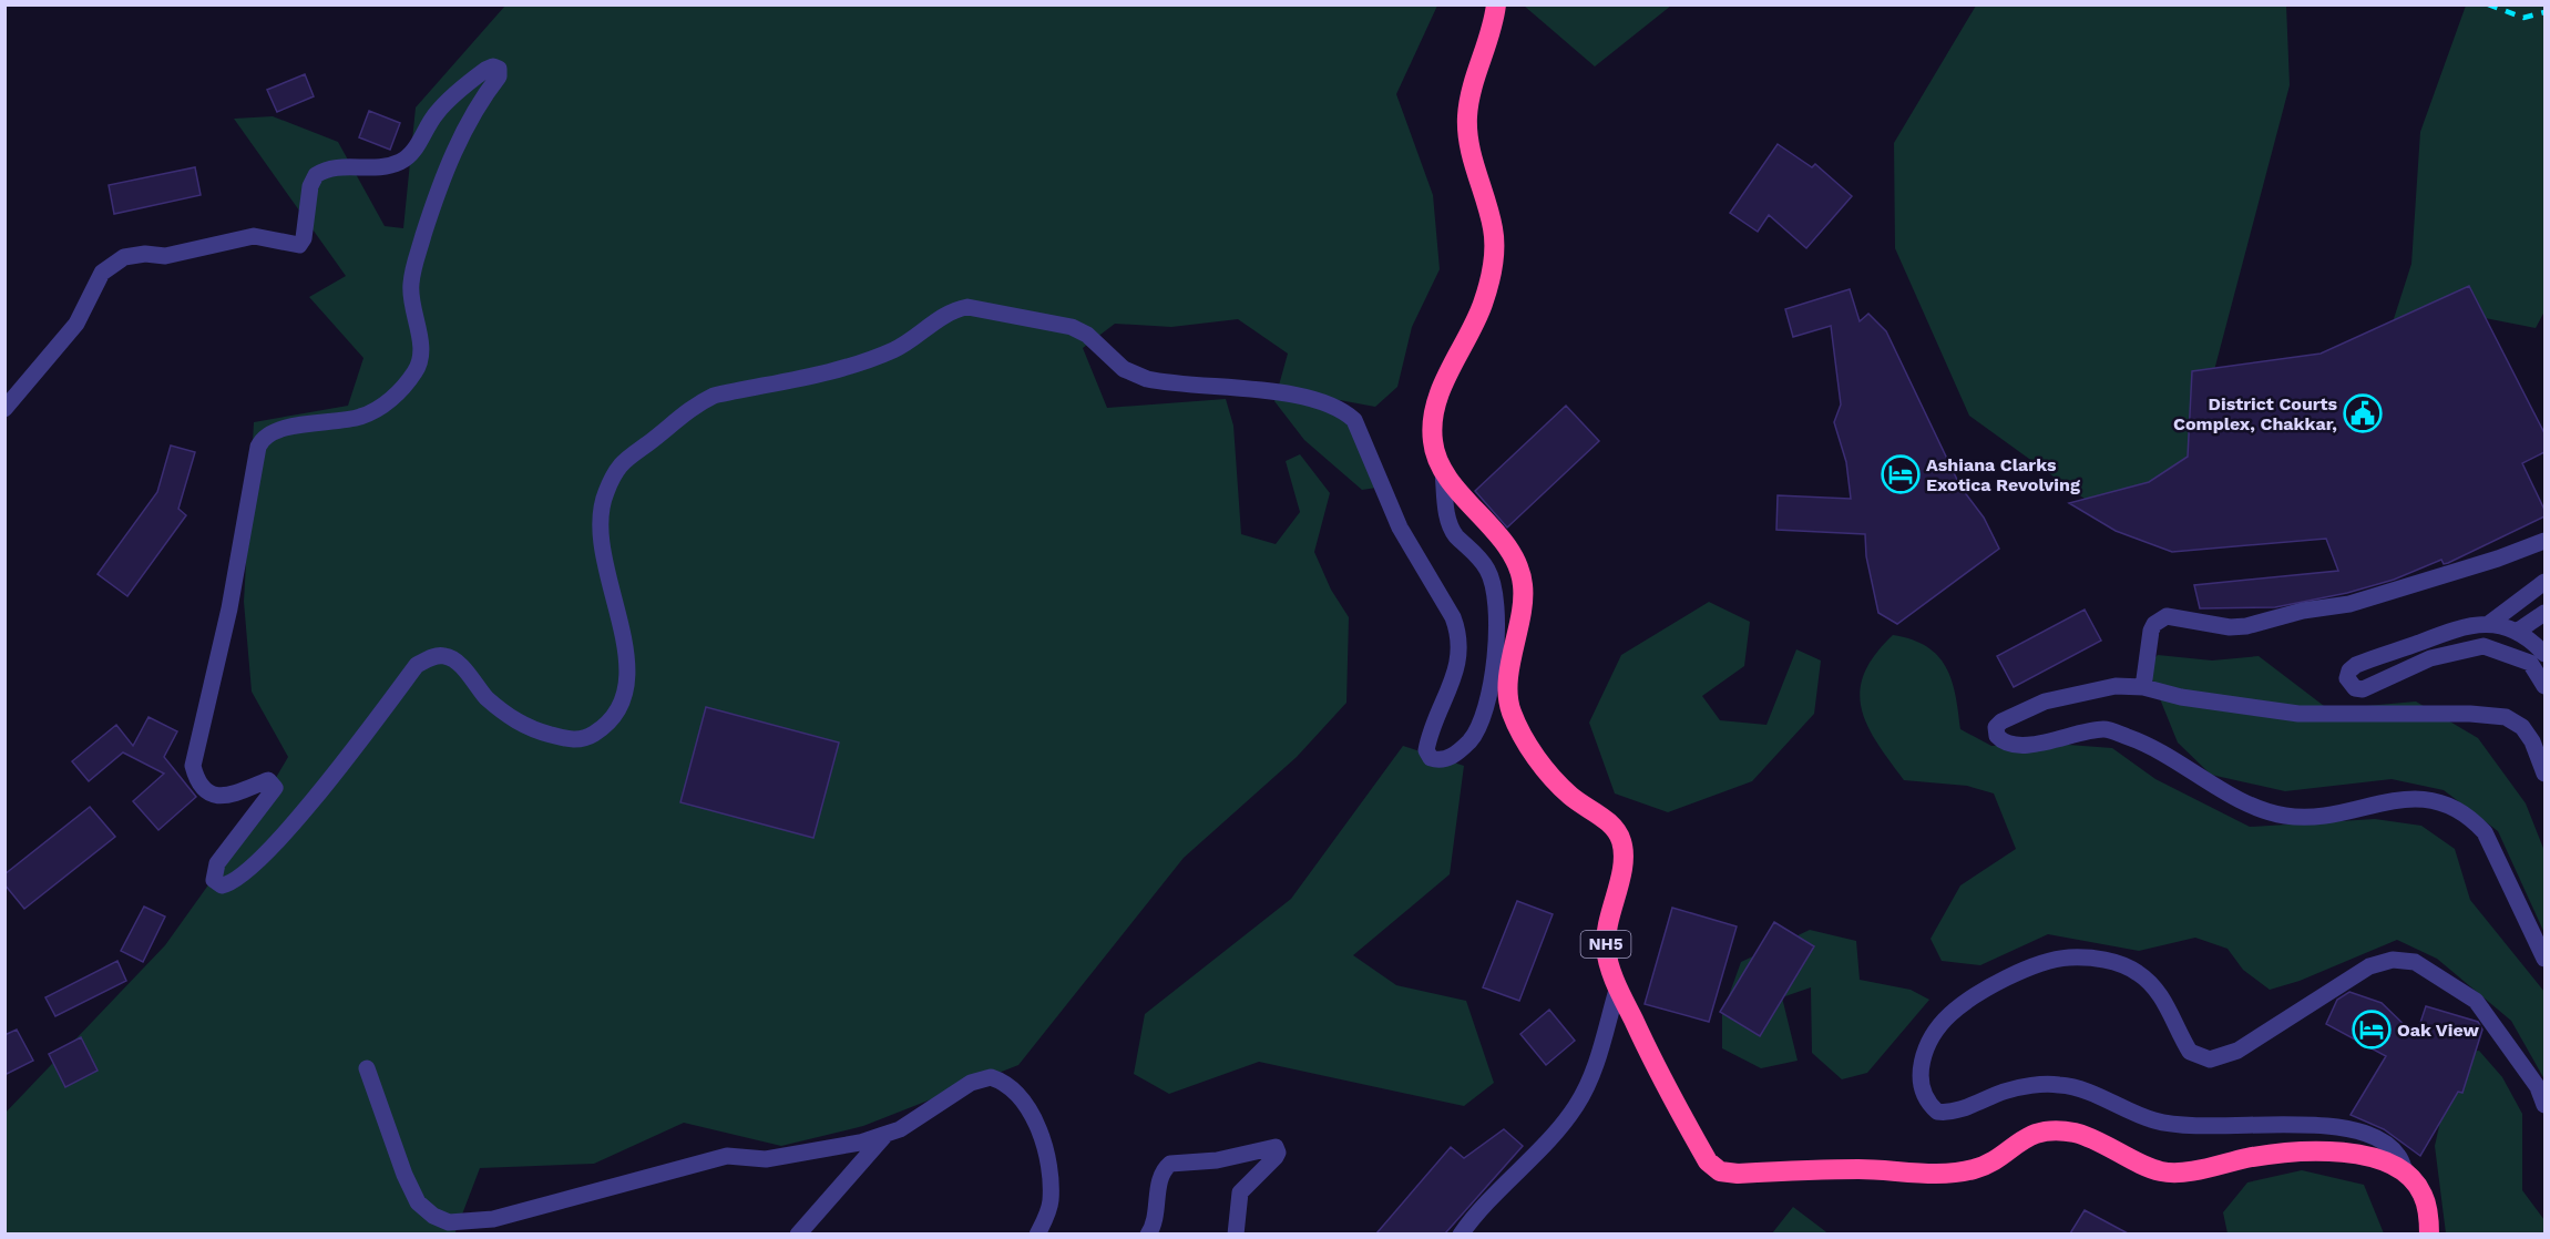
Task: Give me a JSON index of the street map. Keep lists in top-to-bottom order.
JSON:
{
  "streets": {
    "highway": ["NH5"]
  },
  "places": {
    "public building": ["District Courts Complex, Chakkar,"],
    "hotel": ["Ashiana Clarks Exotica Revolving", "Oak View"]
  }
}
